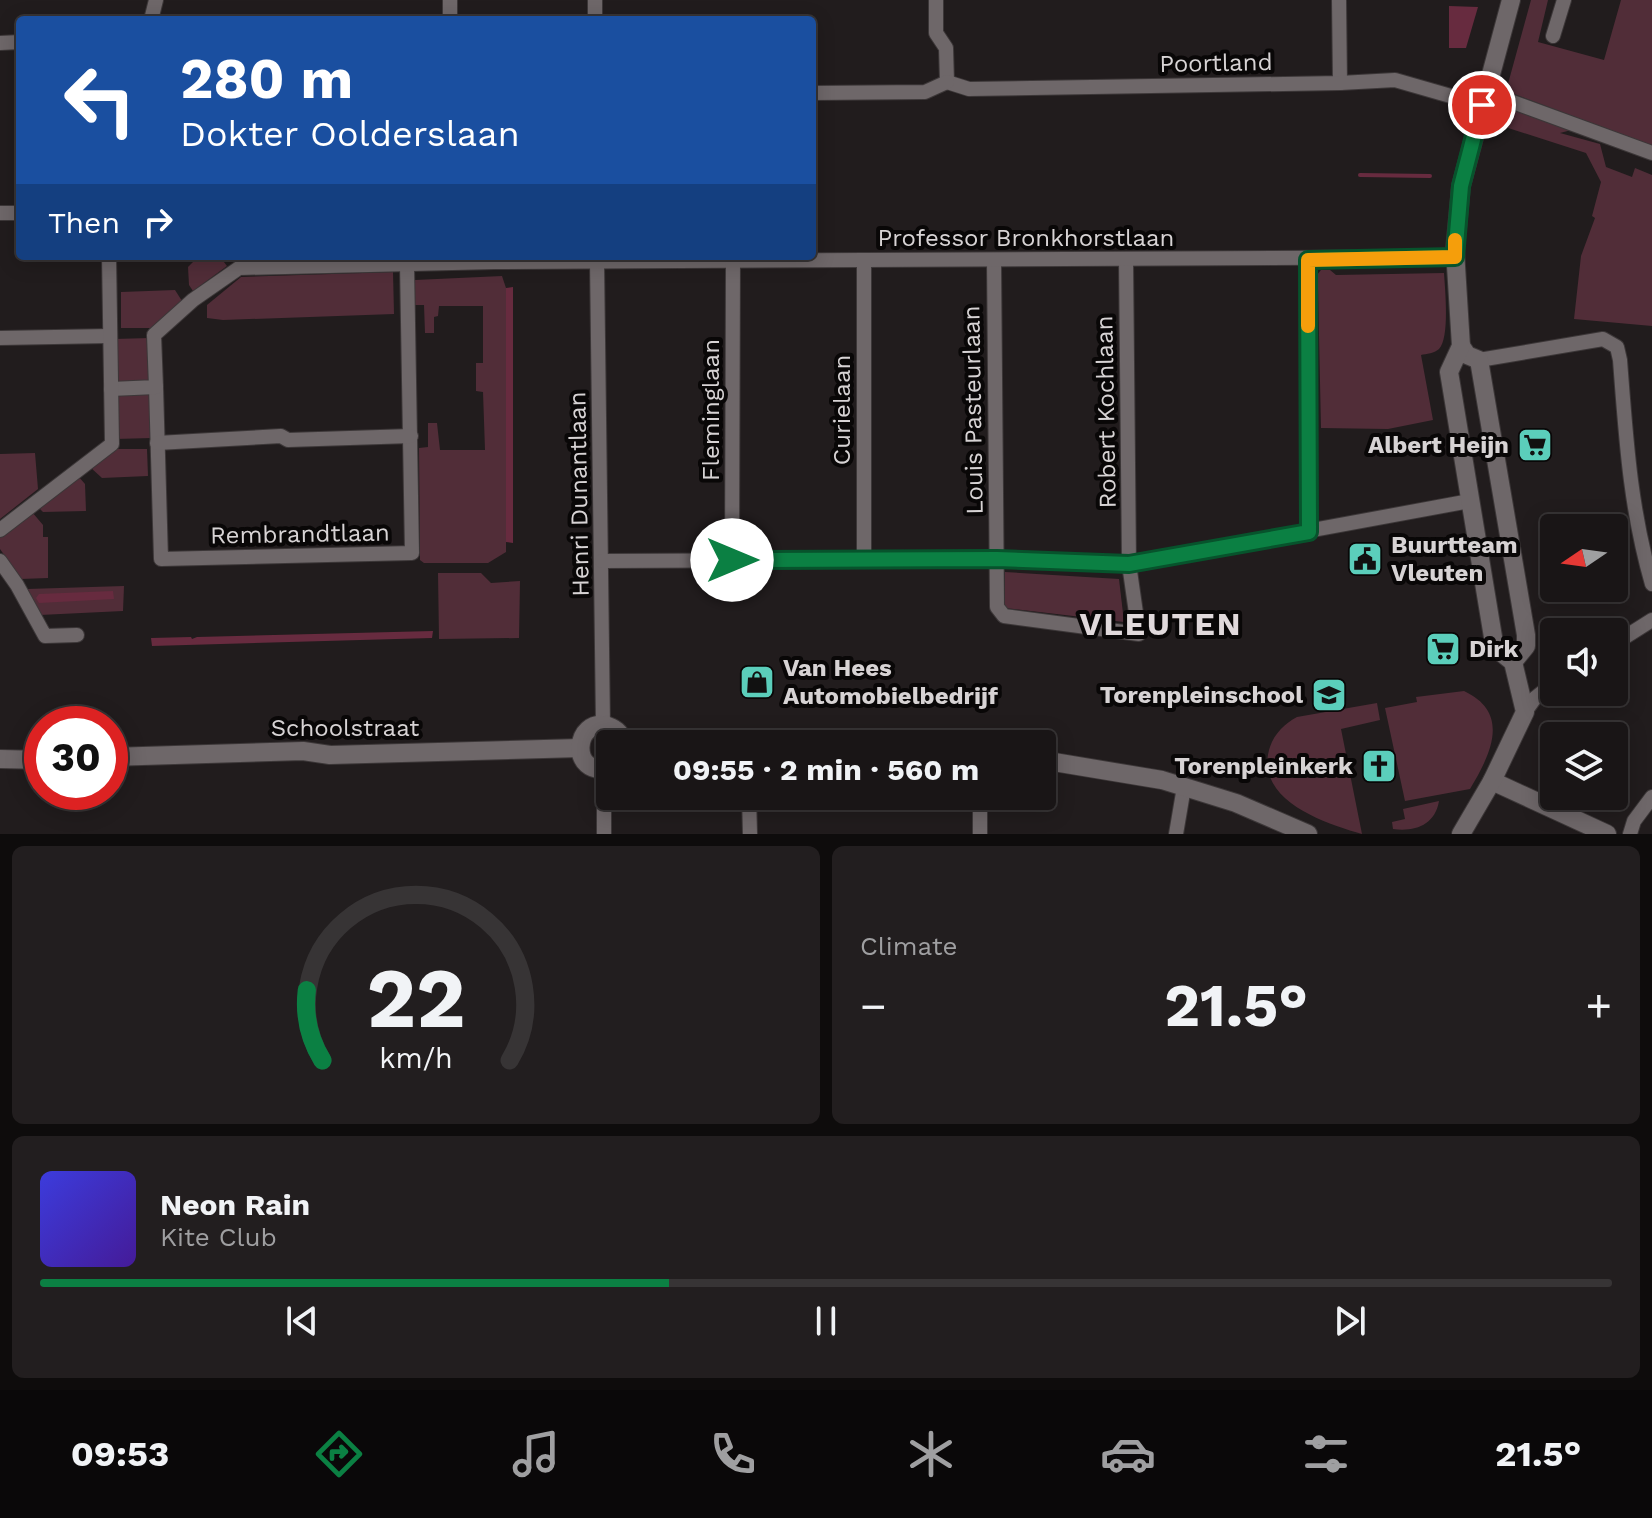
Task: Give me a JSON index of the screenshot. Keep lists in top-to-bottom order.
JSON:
{
  "streets": {
    "street": [
      "Poortland",
      "Professor Bronkhorstlaan",
      "Fleminglaan",
      "Curielaan",
      "Louis Pasteurlaan",
      "Robert Kochlaan",
      "Henri Dunantlaan",
      "Rembrandtlaan",
      "Schoolstraat"
    ]
  },
  "crossings": [
    ["Professor Bronkhorstlaan", "Fleminglaan"],
    ["Professor Bronkhorstlaan", "Curielaan"],
    ["Professor Bronkhorstlaan", "Louis Pasteurlaan"],
    ["Professor Bronkhorstlaan", "Robert Kochlaan"],
    ["Professor Bronkhorstlaan", "Henri Dunantlaan"],
    ["Professor Bronkhorstlaan", "Rembrandtlaan"],
    ["Louis Pasteurlaan", "Robert Kochlaan"]
  ],
  "districts": ["VLEUTEN"],
  "places": {
    "supermarket": ["Albert Heijn", "Dirk"],
    "public building": ["Buurtteam Vleuten"],
    "shop": ["Van Hees Automobielbedrijf"],
    "school or university": ["Torenpleinschool"],
    "church": ["Torenpleinkerk"]
  },
  "north": "left",
  "page": {
    "turn": ["280 m", "Dokter Oolderslaan"],
    "then": "Then",
    "limit": "30",
    "trip": "09:55 · 2 min · 560 m",
    "tile": "Climate",
    "heat": ["−", "21.5°", "+"],
    "song": ["Neon Rain", "Kite Club"],
    "tabs": ["09:53", "21.5°"],
    "gauge": ["22", "km/h"]
  }
}
